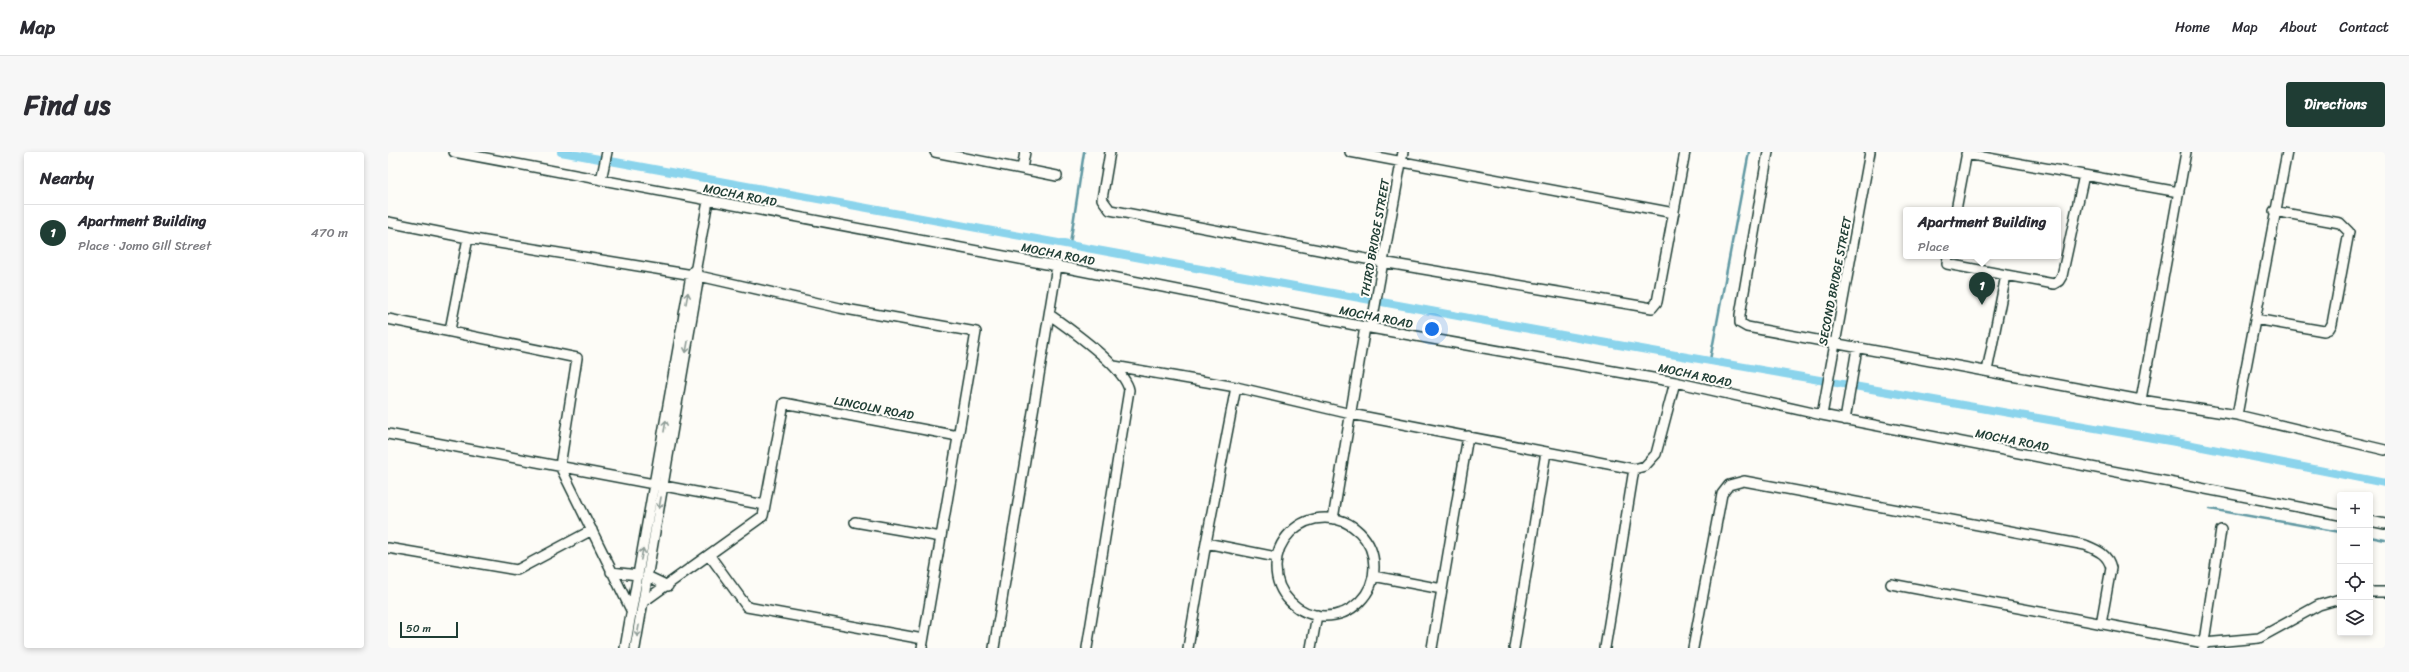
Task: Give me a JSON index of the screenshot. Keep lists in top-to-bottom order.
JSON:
{
  "streets": {
    "street": [
      "MOCHA ROAD",
      "THIRD BRIDGE STREET",
      "SECOND BRIDGE STREET",
      "LINCOLN ROAD"
    ]
  },
  "crossings": [
    ["MOCHA ROAD", "THIRD BRIDGE STREET"],
    ["MOCHA ROAD", "SECOND BRIDGE STREET"]
  ],
  "scale_bar": "50 m",
  "page": {
    "header": "Map",
    "nav": [
      "Home",
      "Map",
      "About",
      "Contact"
    ],
    "title": "Find us",
    "buttons": "Directions",
    "heading": "Nearby",
    "list": [
      {
        "mark": "1",
        "name": "Apartment Building",
        "note": "Place · Jomo Gill Street",
        "value": "470 m"
      }
    ],
    "popup": ["Apartment Building", "Place"],
    "pins": "1",
    "map_buttons": ["+", "−"],
    "scale": "50 m"
  }
}
